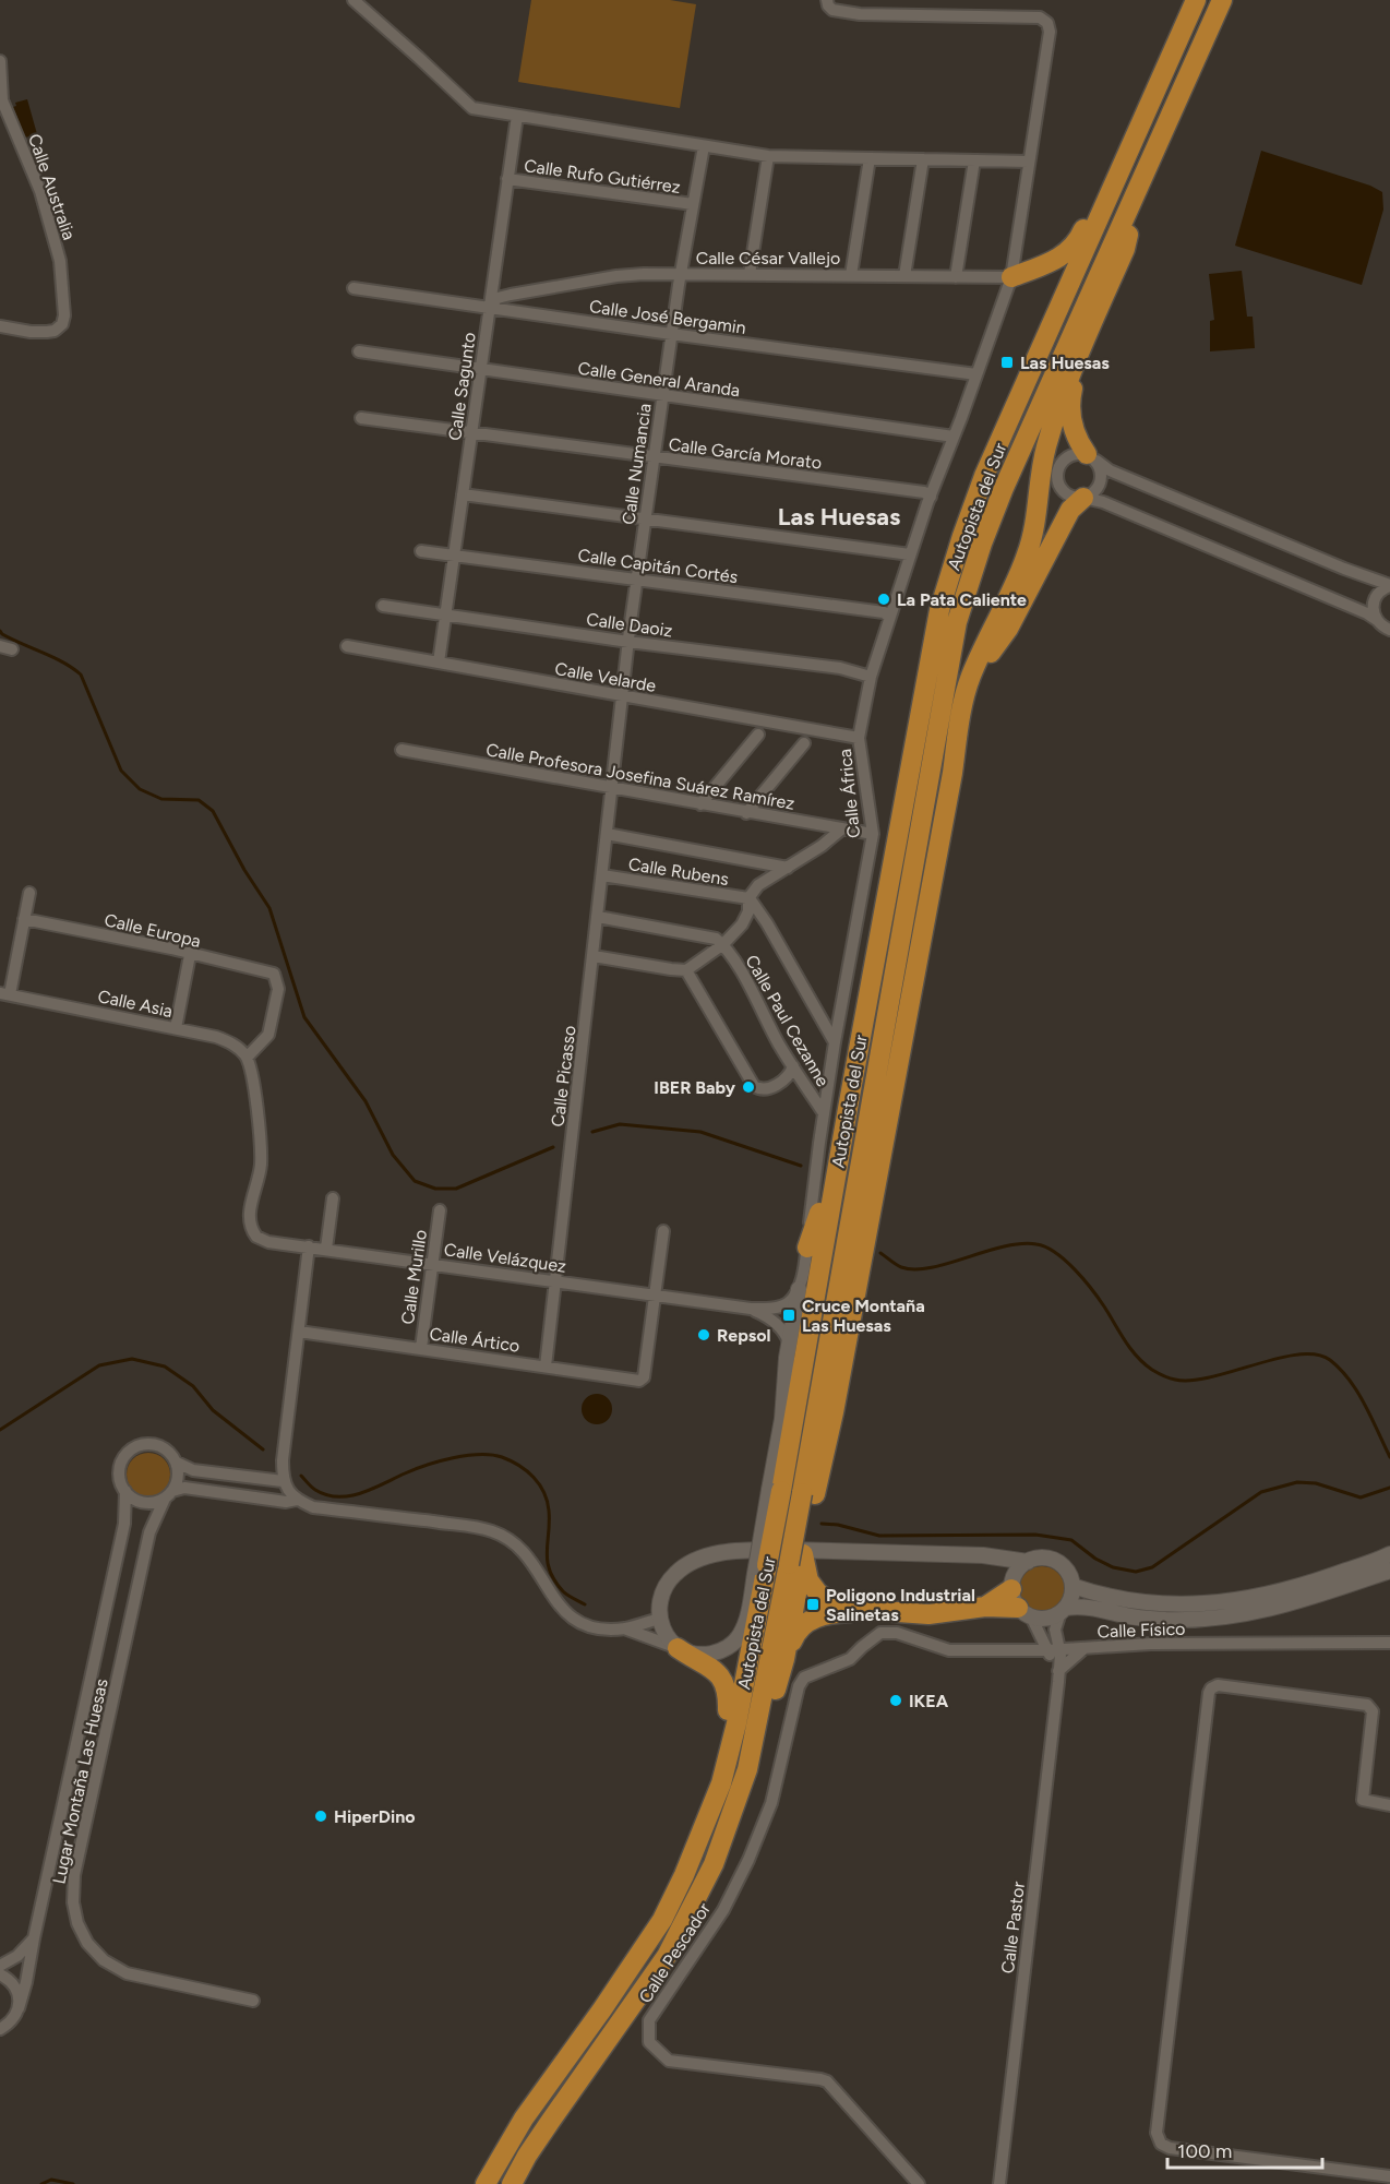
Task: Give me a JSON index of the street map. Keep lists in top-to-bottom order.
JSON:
{
  "streets": {
    "highway": ["Autopista del Sur"],
    "street": [
      "Calle Rufo Gutiérrez",
      "Calle Australia",
      "Calle César Vallejo",
      "Calle José Bergamin",
      "Calle General Aranda",
      "Calle Sagunto",
      "Calle García Morato",
      "Calle Numancia",
      "Calle Capitán Cortés",
      "Calle Daoiz",
      "Calle Velarde",
      "Calle Profesora Josefina Suárez Ramírez",
      "Calle África",
      "Calle Rubens",
      "Calle Europa",
      "Calle Asia",
      "Calle Paul Cezanne",
      "Calle Picasso",
      "Calle Velázquez",
      "Calle Murillo",
      "Calle Ártico",
      "Calle Físico",
      "Lugar Montaña Las Huesas",
      "Calle Pastor",
      "Calle Pescador"
    ]
  },
  "crossings": [
    ["Calle Rufo Gutiérrez", "Calle Sagunto"],
    ["Calle Rufo Gutiérrez", "Calle Numancia"],
    ["Calle César Vallejo", "Calle José Bergamin"],
    ["Calle César Vallejo", "Calle Sagunto"],
    ["Calle César Vallejo", "Calle Numancia"],
    ["Calle César Vallejo", "Calle África"],
    ["Calle José Bergamin", "Calle Sagunto"],
    ["Calle José Bergamin", "Calle Numancia"],
    ["Calle José Bergamin", "Calle África"],
    ["Calle General Aranda", "Calle Sagunto"],
    ["Calle General Aranda", "Calle Numancia"],
    ["Calle General Aranda", "Calle África"],
    ["Calle Sagunto", "Calle García Morato"],
    ["Calle Sagunto", "Calle Capitán Cortés"],
    ["Calle Sagunto", "Calle Daoiz"],
    ["Calle Sagunto", "Calle Velarde"],
    ["Calle García Morato", "Calle Numancia"],
    ["Calle García Morato", "Calle África"],
    ["Calle Numancia", "Calle Capitán Cortés"],
    ["Calle Numancia", "Calle Daoiz"],
    ["Calle Numancia", "Calle Velarde"],
    ["Calle Numancia", "Calle Profesora Josefina Suárez Ramírez"],
    ["Calle Numancia", "Calle Picasso"],
    ["Calle Capitán Cortés", "Calle África"],
    ["Calle Daoiz", "Calle África"],
    ["Calle Velarde", "Calle África"],
    ["Calle Profesora Josefina Suárez Ramírez", "Calle África"],
    ["Calle Profesora Josefina Suárez Ramírez", "Calle Picasso"],
    ["Calle África", "Calle Paul Cezanne"],
    ["Calle África", "Calle Velázquez"],
    ["Calle Rubens", "Calle Picasso"],
    ["Calle Europa", "Calle Asia"],
    ["Calle Europa", "Calle Velázquez"],
    ["Calle Asia", "Calle Velázquez"],
    ["Calle Picasso", "Calle Velázquez"],
    ["Calle Picasso", "Calle Ártico"],
    ["Calle Velázquez", "Calle Murillo"],
    ["Calle Velázquez", "Calle Ártico"],
    ["Calle Murillo", "Calle Ártico"],
    ["Calle Físico", "Calle Pescador"]
  ],
  "districts": ["Las Huesas"],
  "places": {
    "transit": ["Las Huesas", "Cruce Montaña Las Huesas", "Poligono Industrial Salinetas"],
    "other": [
      "La Pata Caliente",
      "IBER Baby",
      "Repsol",
      "IKEA",
      "HiperDino"
    ]
  },
  "scale_bar": "100 m"
}
